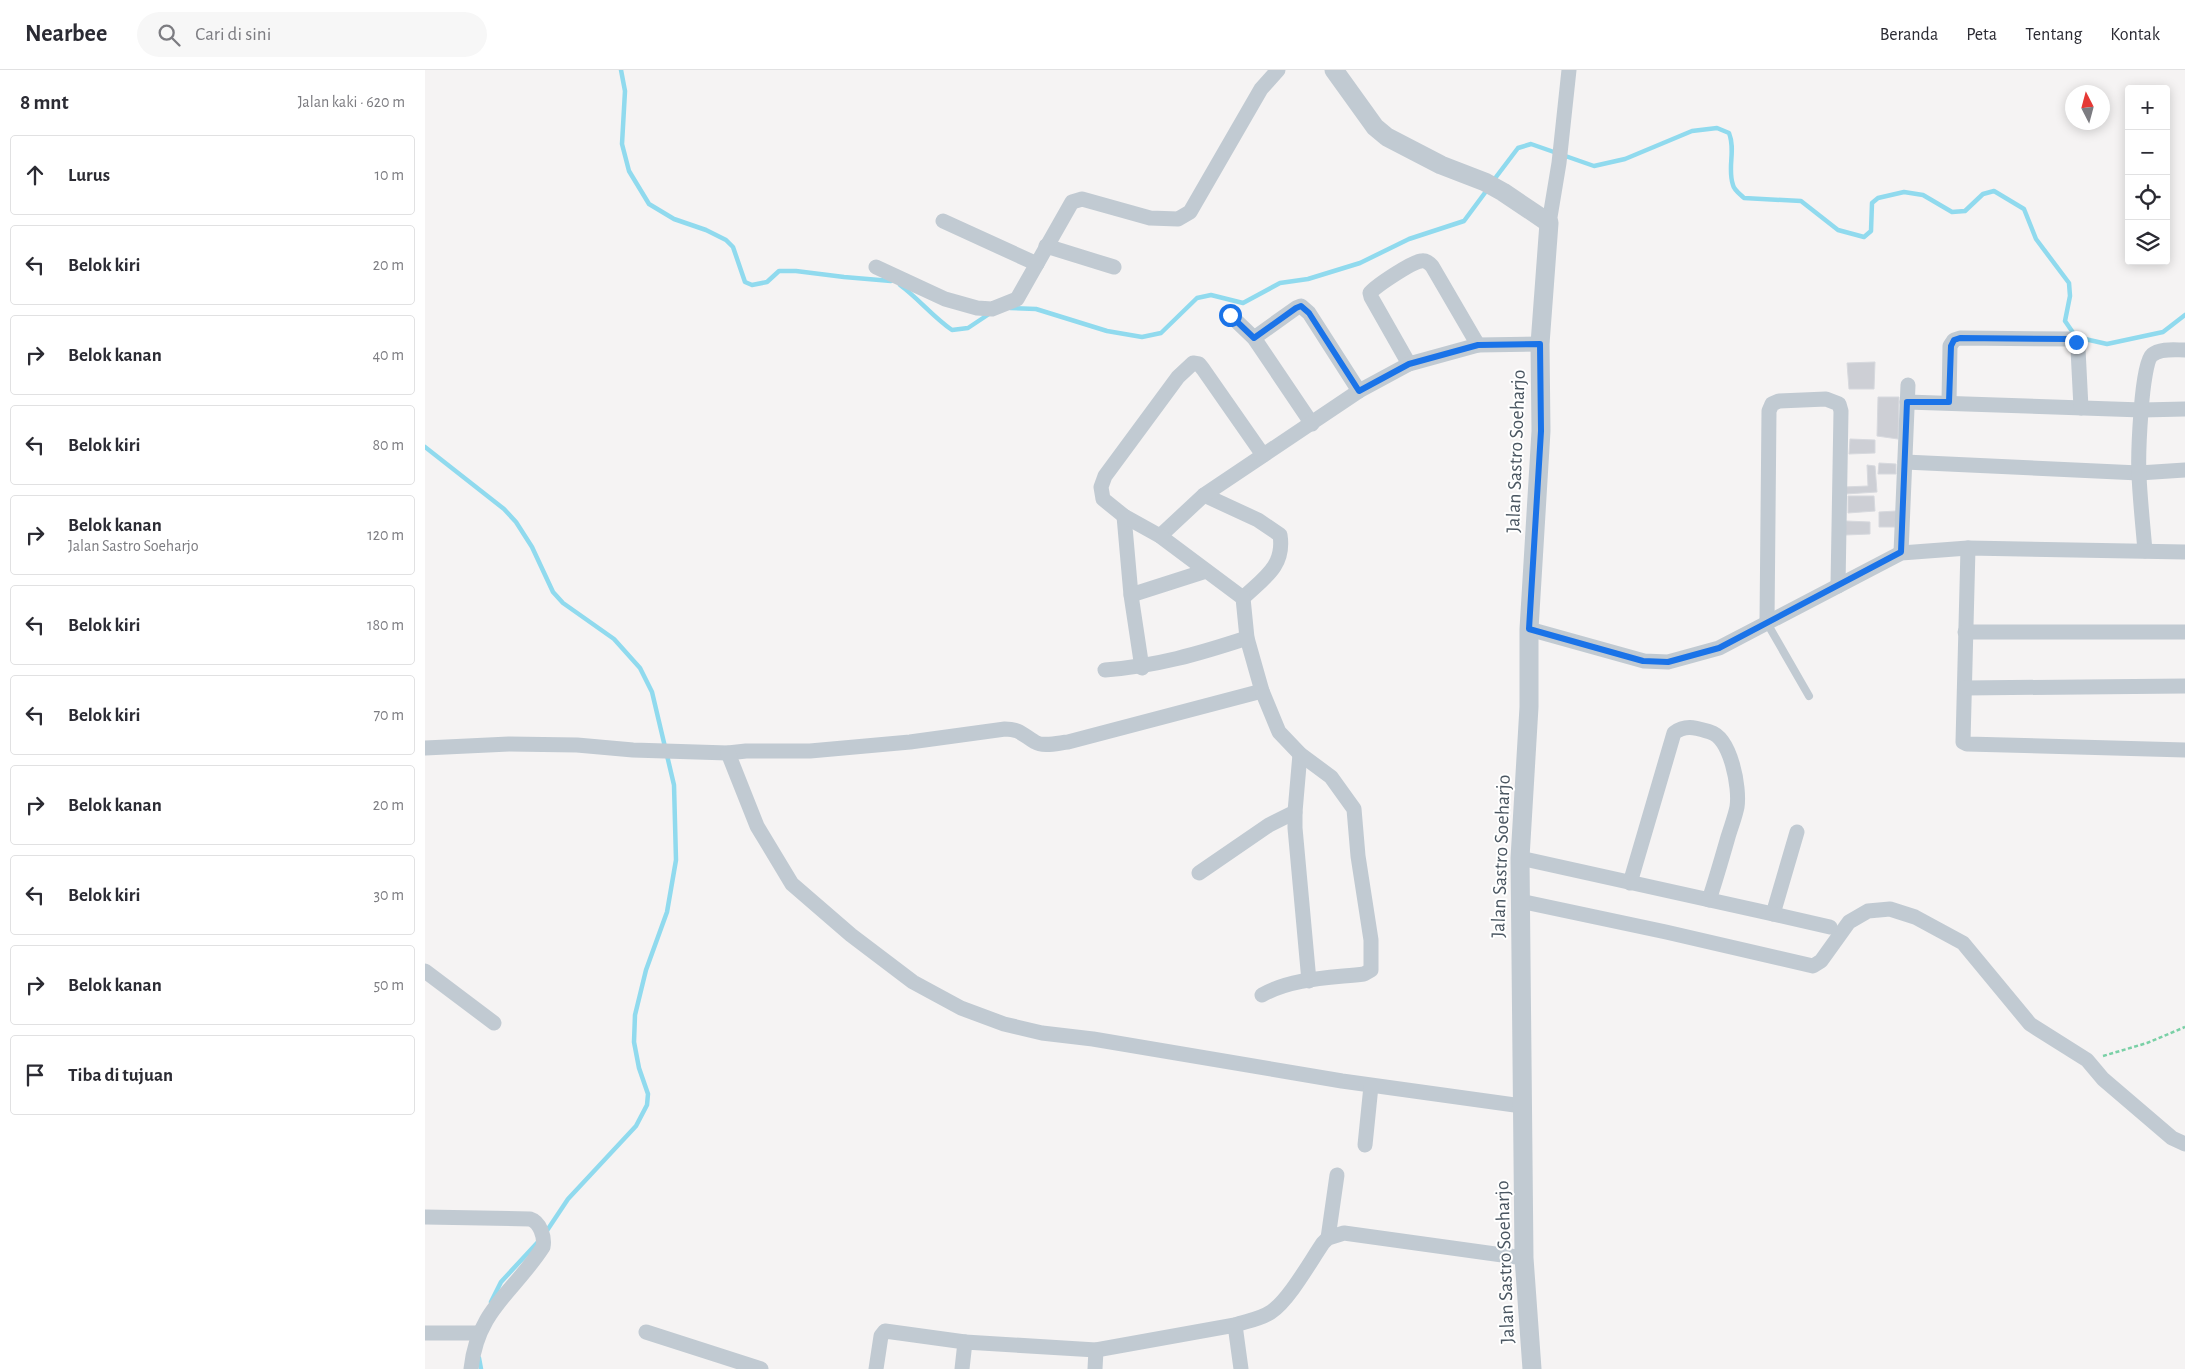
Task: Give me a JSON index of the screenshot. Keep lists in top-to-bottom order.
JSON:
{
  "streets": {
    "street": ["Jalan Sastro Soeharjo"]
  },
  "north": "top",
  "page": {
    "header": "Nearbee",
    "search": "Cari di sini",
    "nav": [
      "Beranda",
      "Peta",
      "Tentang",
      "Kontak"
    ],
    "heading": ["8 mnt", "Jalan kaki · 620 m"],
    "map_buttons": ["+", "−"],
    "list": [
      ["Lurus", "10 m"],
      ["Belok kiri", "20 m"],
      ["Belok kanan", "40 m"],
      ["Belok kiri", "80 m"],
      ["Belok kanan", "Jalan Sastro Soeharjo", "120 m"],
      ["Belok kiri", "180 m"],
      ["Belok kiri", "70 m"],
      ["Belok kanan", "20 m"],
      ["Belok kiri", "30 m"],
      ["Belok kanan", "50 m"],
      "Tiba di tujuan"
    ]
  }
}
